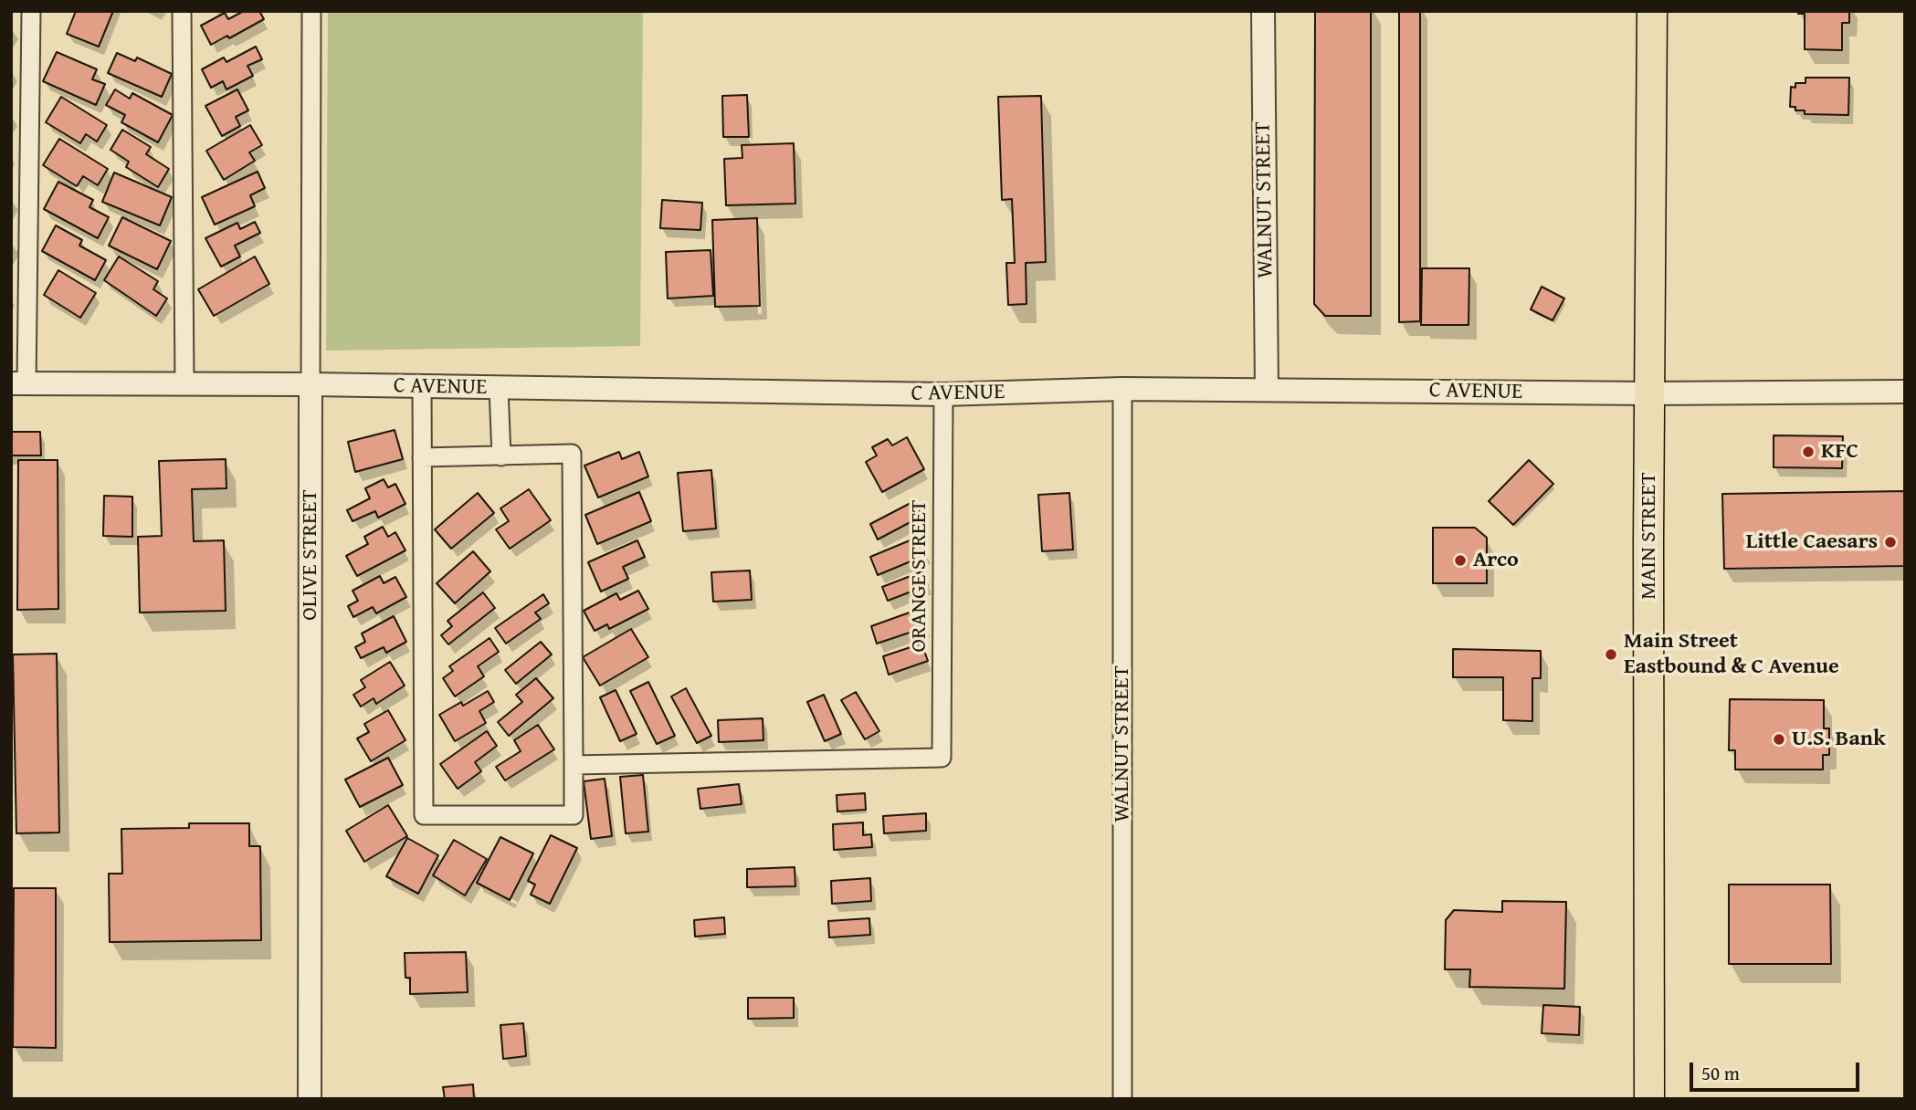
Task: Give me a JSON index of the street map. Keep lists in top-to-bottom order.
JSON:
{
  "streets": {
    "main road": ["MAIN STREET"],
    "street": [
      "WALNUT STREET",
      "C AVENUE",
      "OLIVE STREET",
      "ORANGE STREET"
    ]
  },
  "crossings": [
    ["WALNUT STREET", "C AVENUE"],
    ["C AVENUE", "MAIN STREET"],
    ["C AVENUE", "OLIVE STREET"],
    ["C AVENUE", "ORANGE STREET"]
  ],
  "places": [
    "KFC",
    "Little Caesars",
    "Arco",
    "Main Street Eastbound & C Avenue",
    "U.S. Bank"
  ],
  "scale_bar": "50 m"
}
